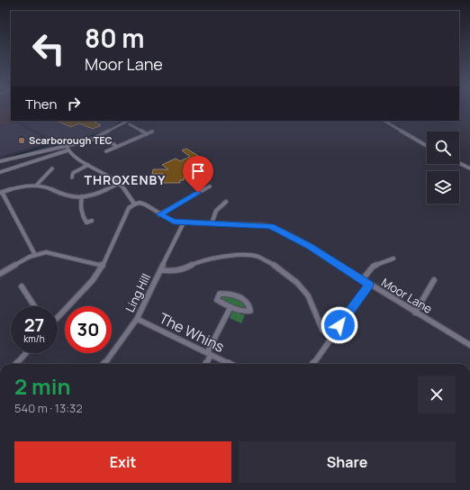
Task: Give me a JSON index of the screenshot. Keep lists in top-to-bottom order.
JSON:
{
  "streets": {
    "street": ["Ling Hill", "Moor Lane", "The Whins"]
  },
  "crossings": [
    ["Ling Hill", "Moor Lane"],
    ["Ling Hill", "The Whins"]
  ],
  "districts": ["THROXENBY"],
  "places": ["Scarborough TEC"],
  "page": {
    "turn": ["80 m", "Moor Lane"],
    "then": "Then",
    "speed": "27 km/h",
    "limit": "30",
    "heading": ["2 min", "540 m · 13:32"],
    "buttons": ["Exit", "Share"]
  }
}
